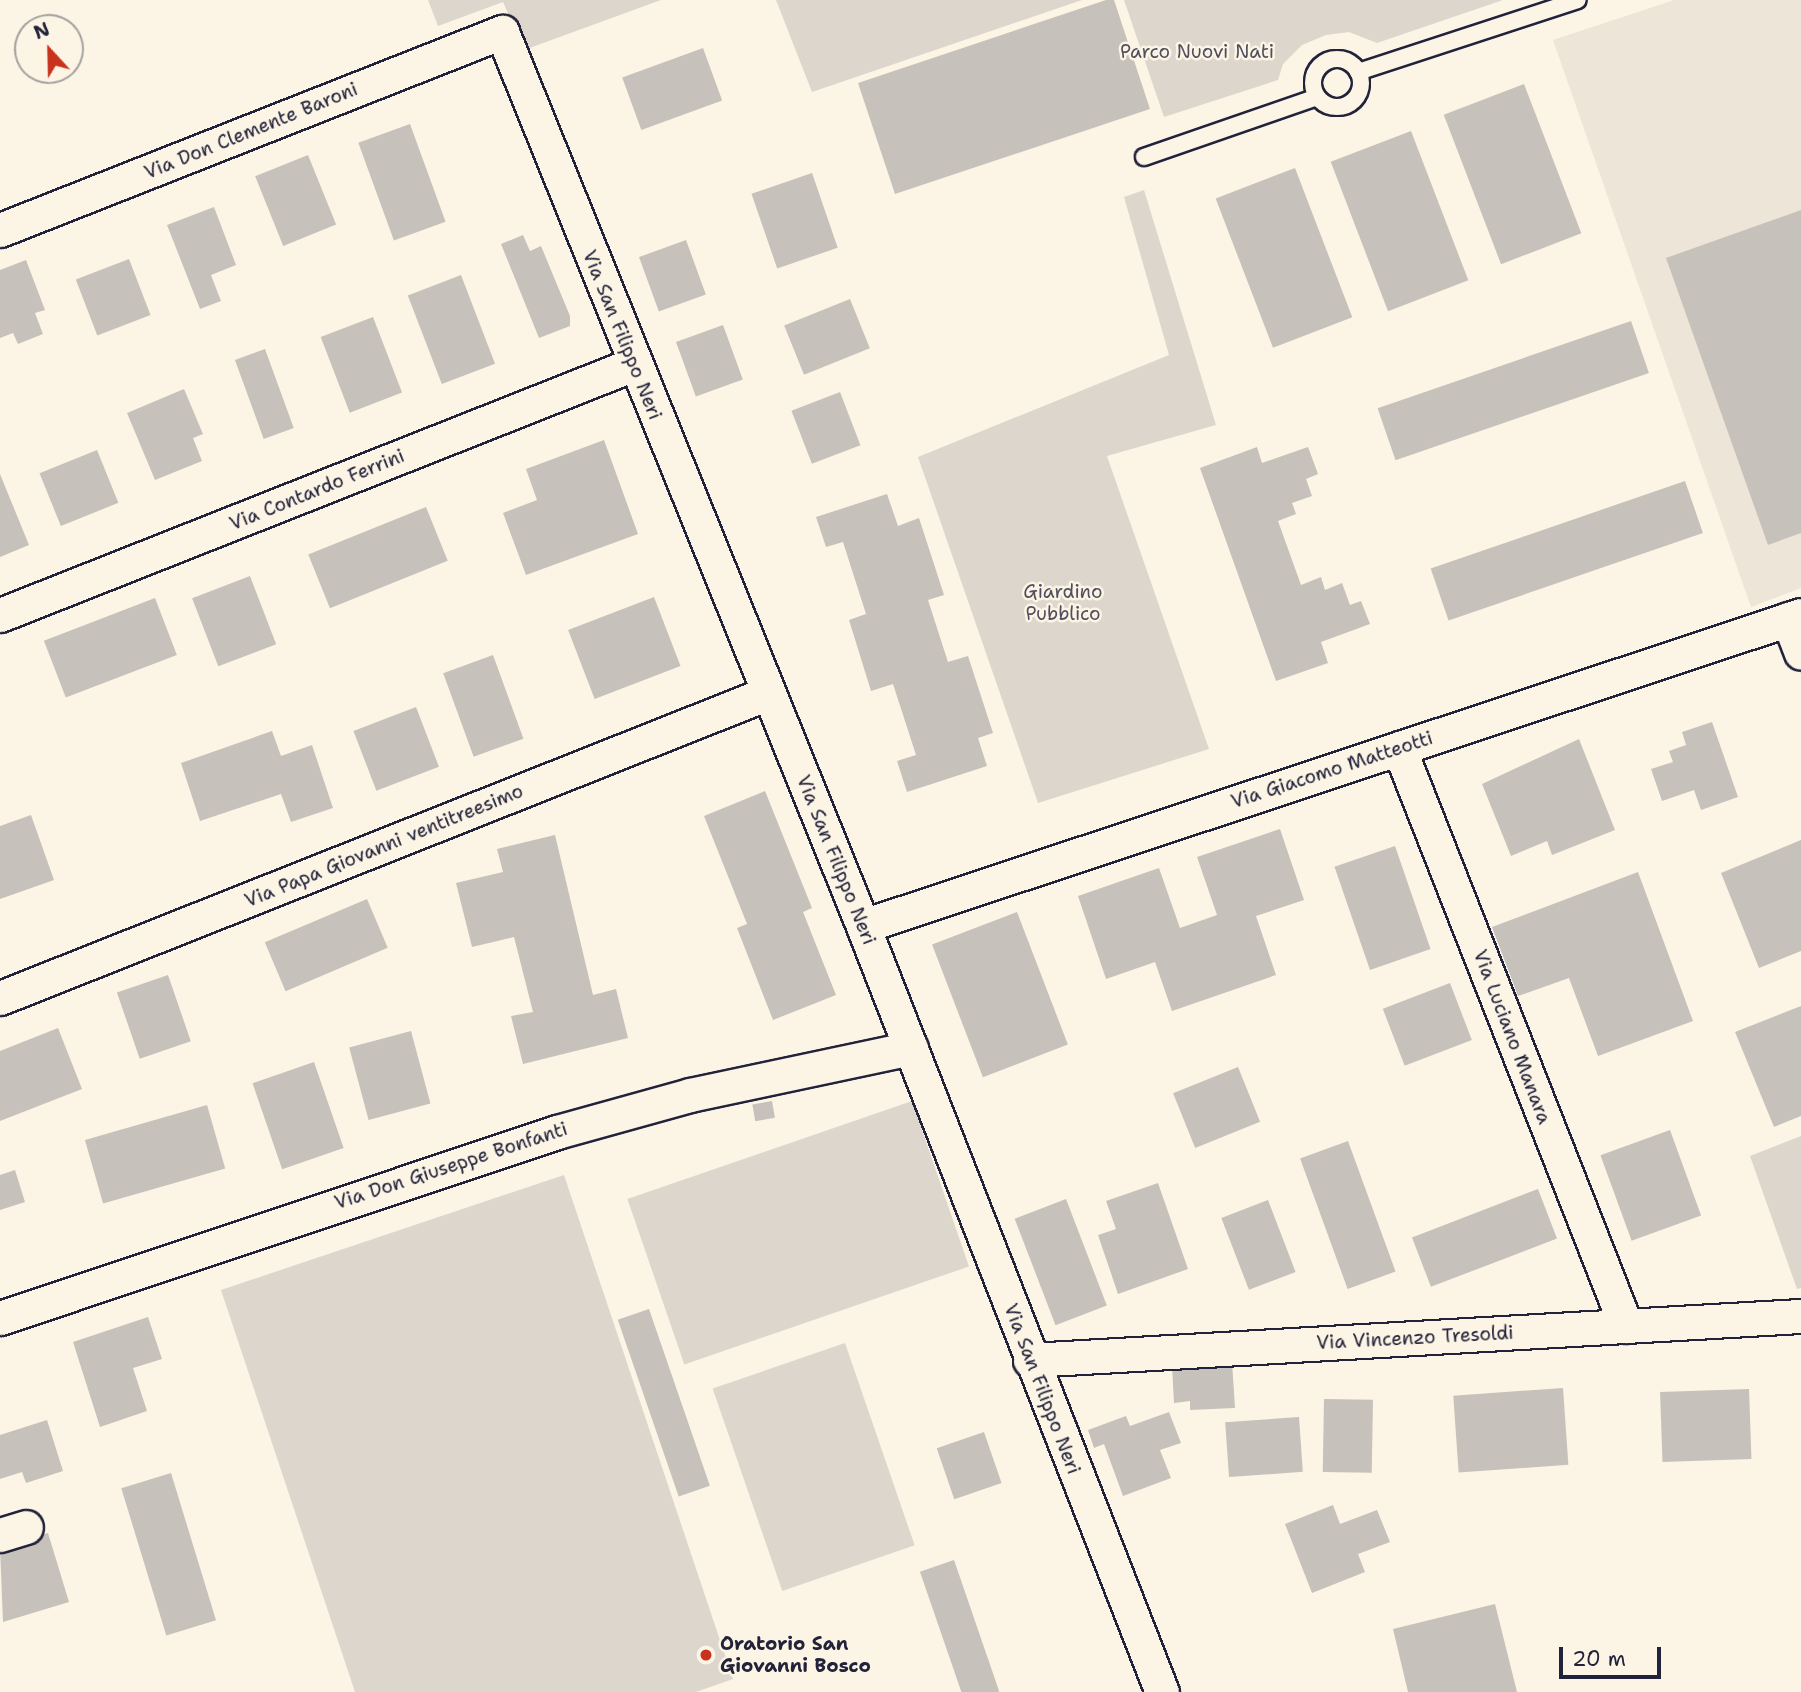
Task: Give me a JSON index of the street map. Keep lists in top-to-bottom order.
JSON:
{
  "streets": {
    "street": [
      "Via Don Clemente Baroni",
      "Via San Filippo Neri",
      "Via Contardo Ferrini",
      "Via Giacomo Matteotti",
      "Via Papa Giovanni ventitreesimo",
      "Via Luciano Manara",
      "Via Don Giuseppe Bonfanti",
      "Via Vincenzo Tresoldi"
    ]
  },
  "crossings": [
    ["Via Don Clemente Baroni", "Via San Filippo Neri"],
    ["Via San Filippo Neri", "Via Contardo Ferrini"],
    ["Via San Filippo Neri", "Via Giacomo Matteotti"],
    ["Via San Filippo Neri", "Via Papa Giovanni ventitreesimo"],
    ["Via San Filippo Neri", "Via Don Giuseppe Bonfanti"],
    ["Via San Filippo Neri", "Via Vincenzo Tresoldi"],
    ["Via Giacomo Matteotti", "Via Luciano Manara"],
    ["Via Luciano Manara", "Via Vincenzo Tresoldi"]
  ],
  "parks": ["Parco Nuovi Nati", "Giardino Pubblico"],
  "places": ["Oratorio San Giovanni Bosco"],
  "scale_bar": "20 m",
  "north": "top"
}
